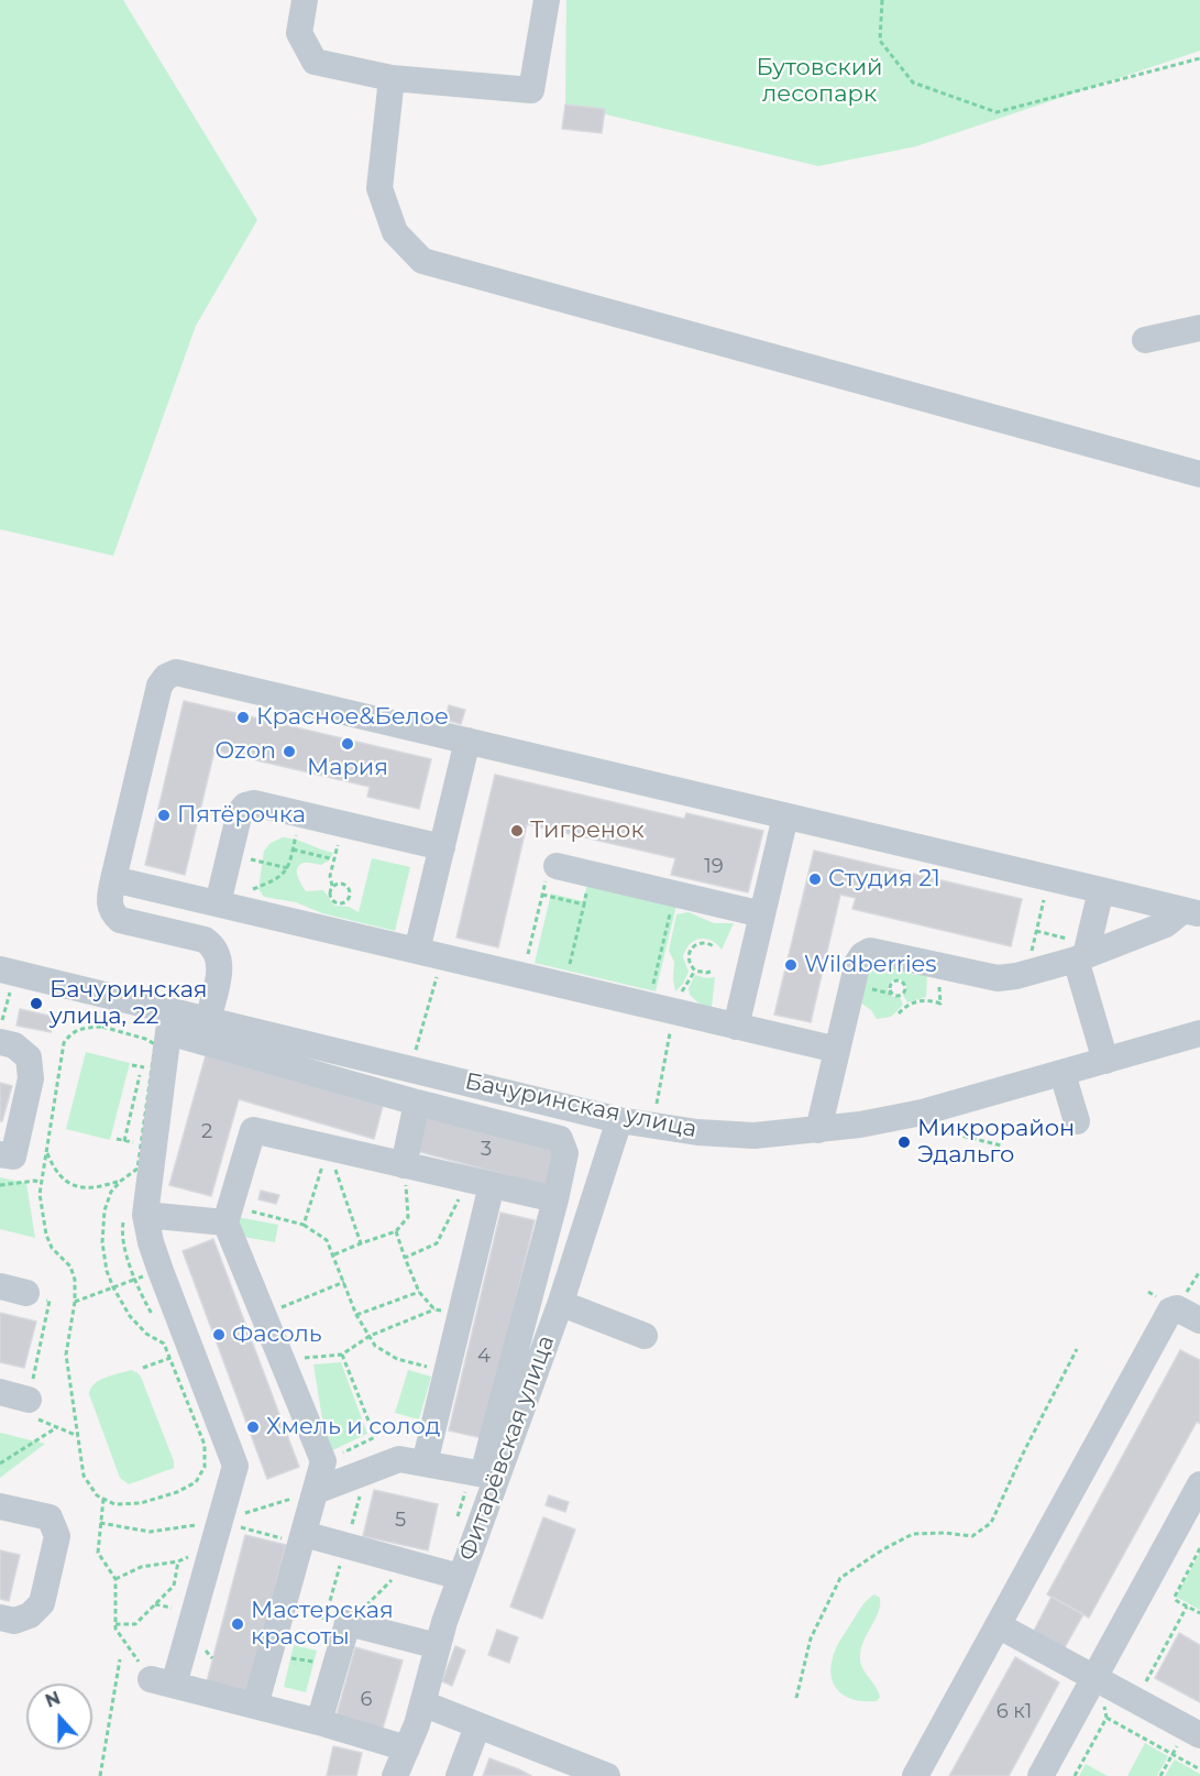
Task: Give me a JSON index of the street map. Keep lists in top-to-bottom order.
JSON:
{
  "streets": {
    "street": ["Бачуринская улица", "Фитарёвская улица"]
  },
  "crossings": [
    ["Бачуринская улица", "Фитарёвская улица"]
  ],
  "parks": ["Бутовский лесопарк"],
  "places": [
    "Красное&Белое",
    "Мария",
    "Ozon",
    "Пятёрочка",
    "Тигренок",
    "Студия 21",
    "Wildberries",
    "Бачуринская улица, 22",
    "Микрорайон Эдальго",
    "Фасоль",
    "Хмель и солод",
    "Мастерская красоты"
  ],
  "house_numbers": [
    "19",
    "2",
    "3",
    "4",
    "5",
    "6",
    "6 к1"
  ],
  "north": "top"
}
